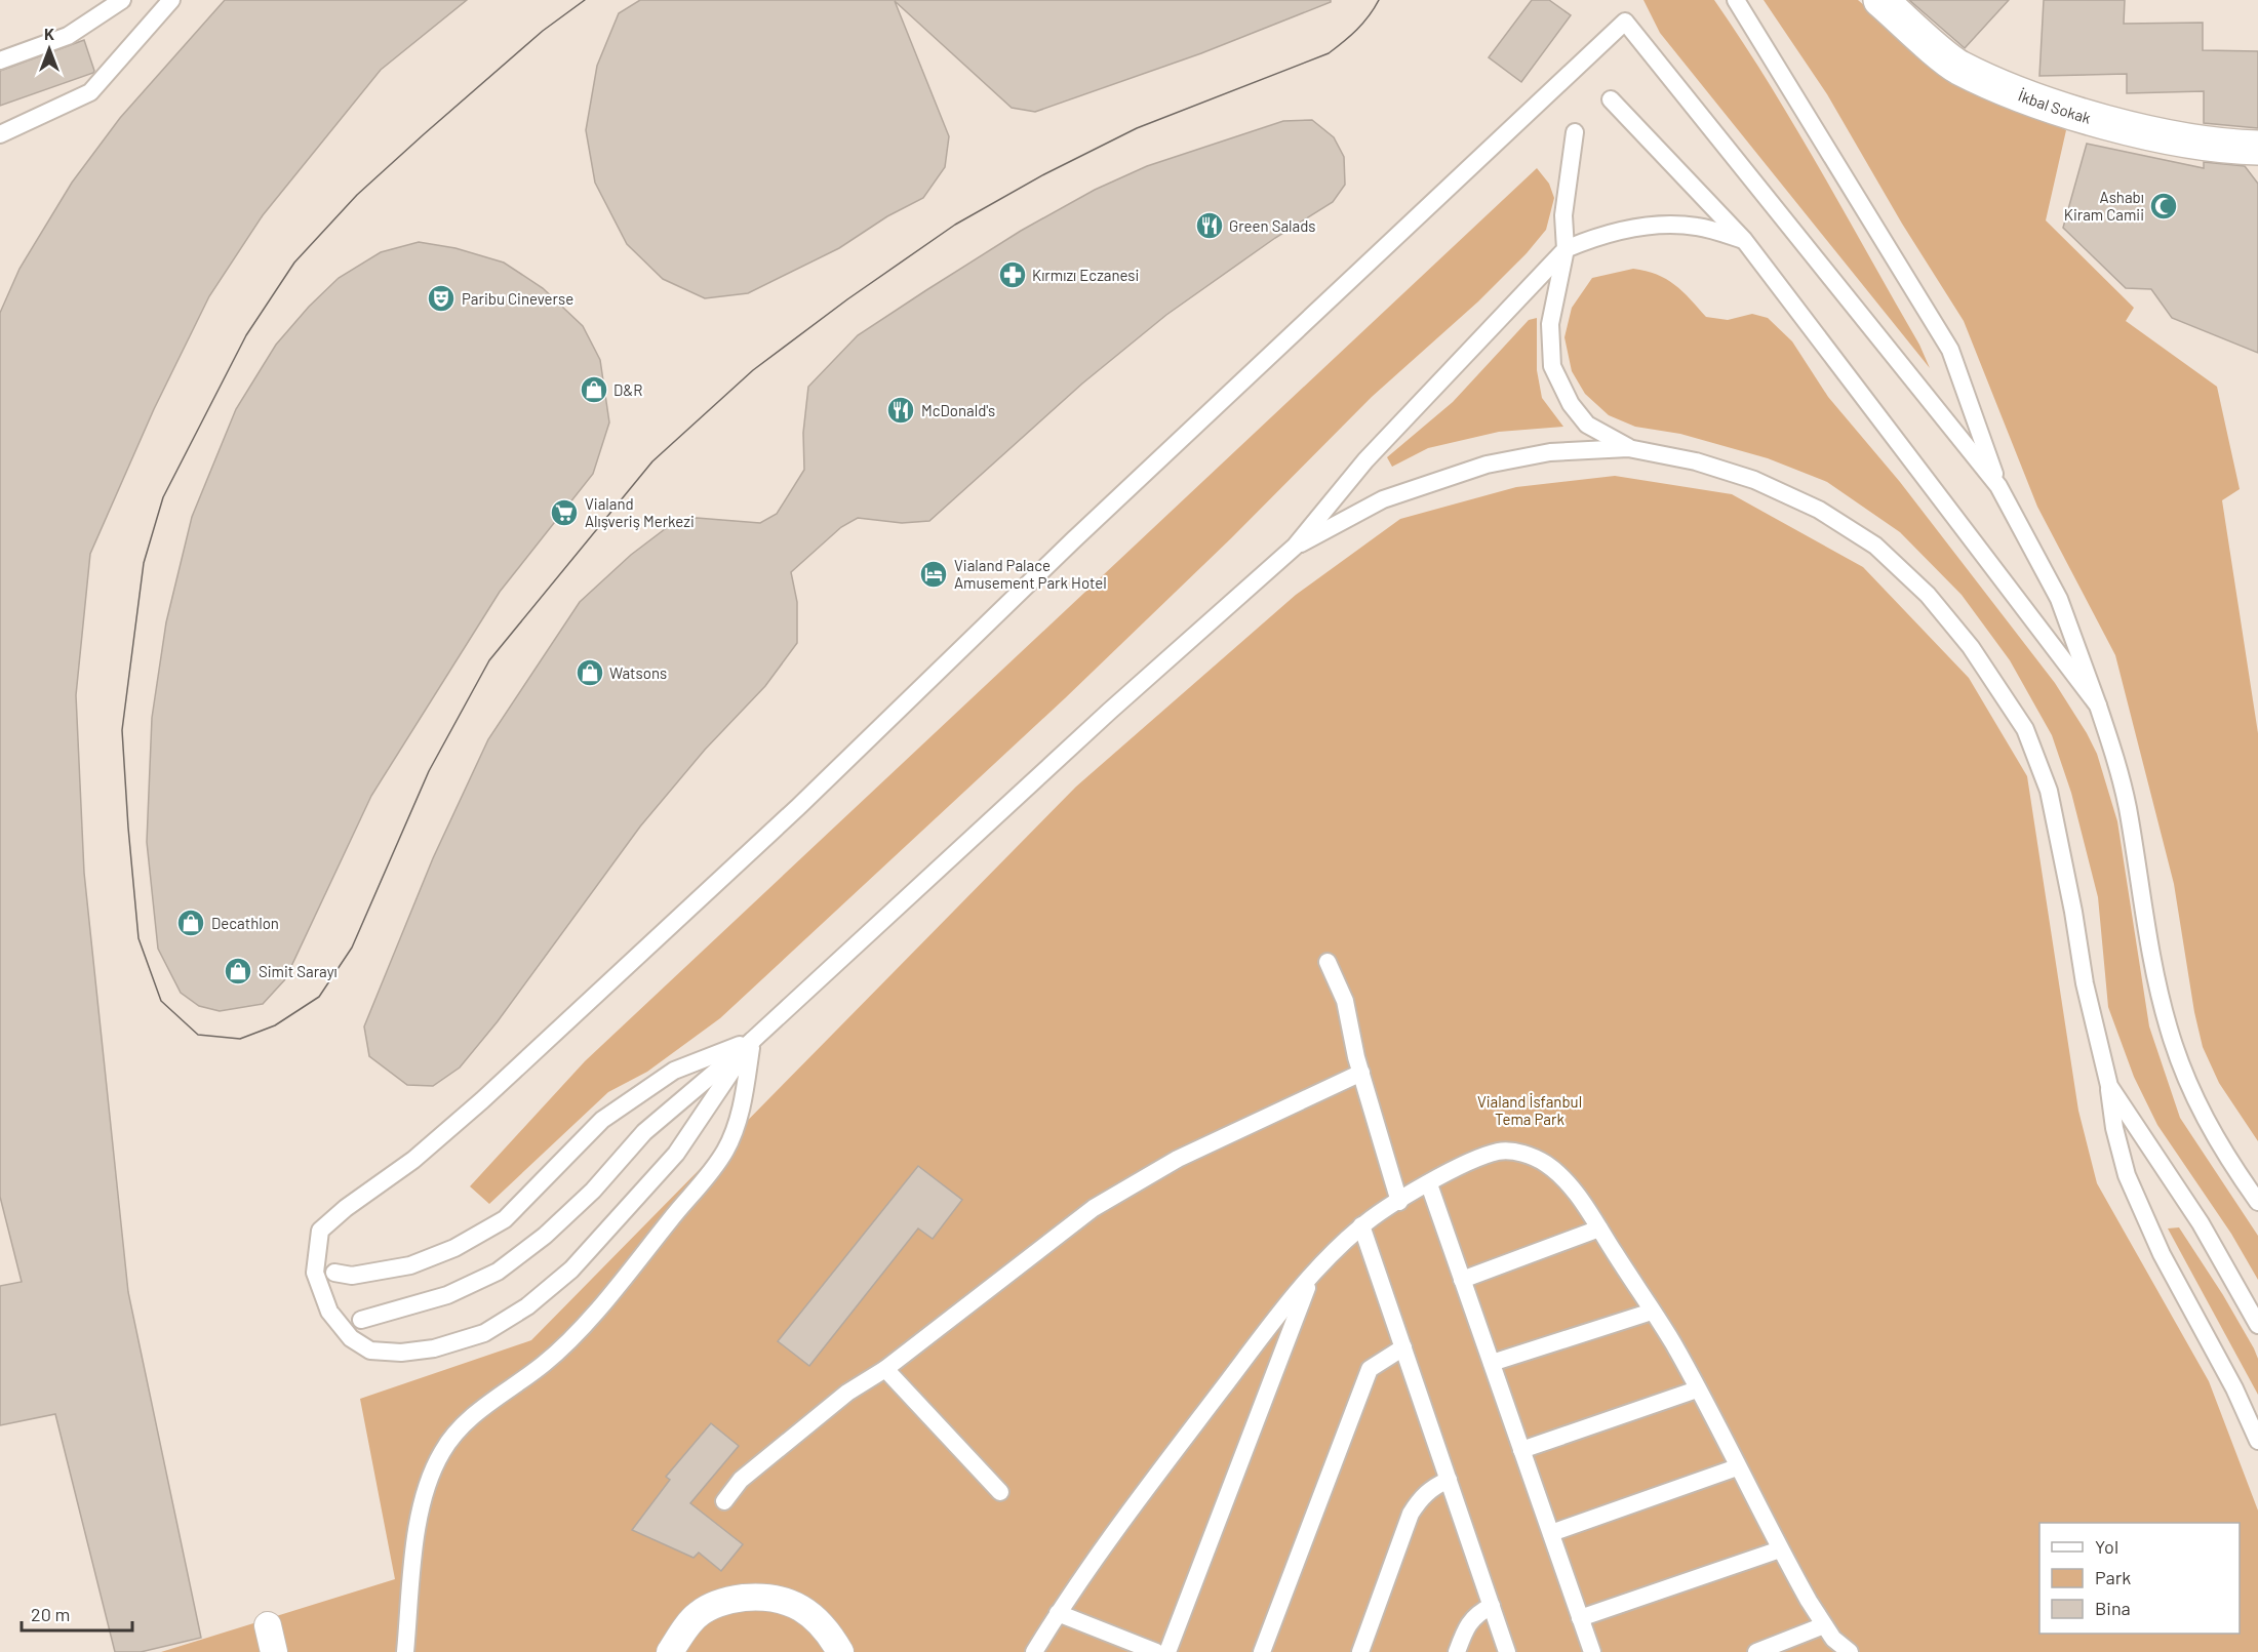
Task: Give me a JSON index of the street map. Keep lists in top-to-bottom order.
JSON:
{
  "streets": {
    "street": ["İkbal Sokak"]
  },
  "parks": ["Vialand İsfanbul Tema Park"],
  "places": {
    "mosque": ["Ashabı Kiram Camii"],
    "restaurant": ["Green Salads", "McDonald's"],
    "pharmacy": ["Kırmızı Eczanesi"],
    "theatre": ["Paribu Cineverse"],
    "shop": [
      "D&R",
      "Watsons",
      "Decathlon",
      "Simit Sarayı"
    ],
    "supermarket": ["Vialand Alışveriş Merkezi"],
    "hotel": ["Vialand Palace Amusement Park Hotel"]
  },
  "legend": ["Yol", "Park", "Bina"],
  "scale_bar": "20 m",
  "north": "top"
}
